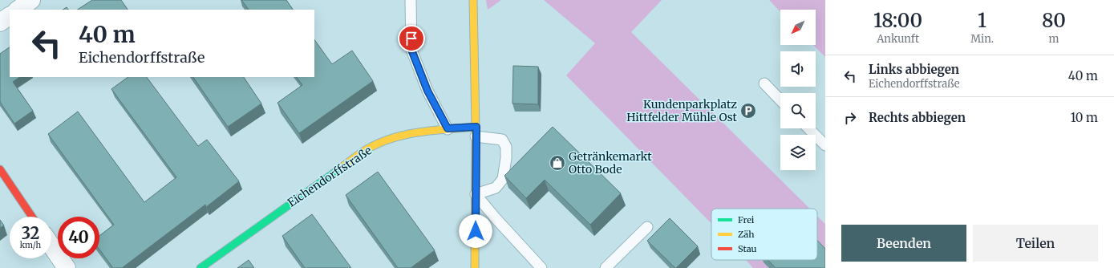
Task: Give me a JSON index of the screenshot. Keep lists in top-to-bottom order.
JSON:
{
  "streets": {
    "street": ["Eichendorffstraße"]
  },
  "places": {
    "parking": ["Kundenparkplatz Hittfelder Mühle Ost"],
    "shop": ["Getränkemarkt Otto Bode"]
  },
  "legend": ["Frei", "Zäh", "Stau"],
  "north": "bottom left",
  "page": {
    "eta": [
      "18:00",
      "Ankunft",
      "1",
      "Min.",
      "80",
      "m"
    ],
    "turn": ["40 m", "Eichendorffstraße"],
    "list": [
      {
        "name": "Links abbiegen",
        "note": "Eichendorffstraße",
        "value": "40 m"
      },
      {
        "name": "Rechts abbiegen",
        "value": "10 m"
      }
    ],
    "speed": "32 km/h",
    "limit": "40",
    "buttons": ["Beenden", "Teilen"]
  }
}
